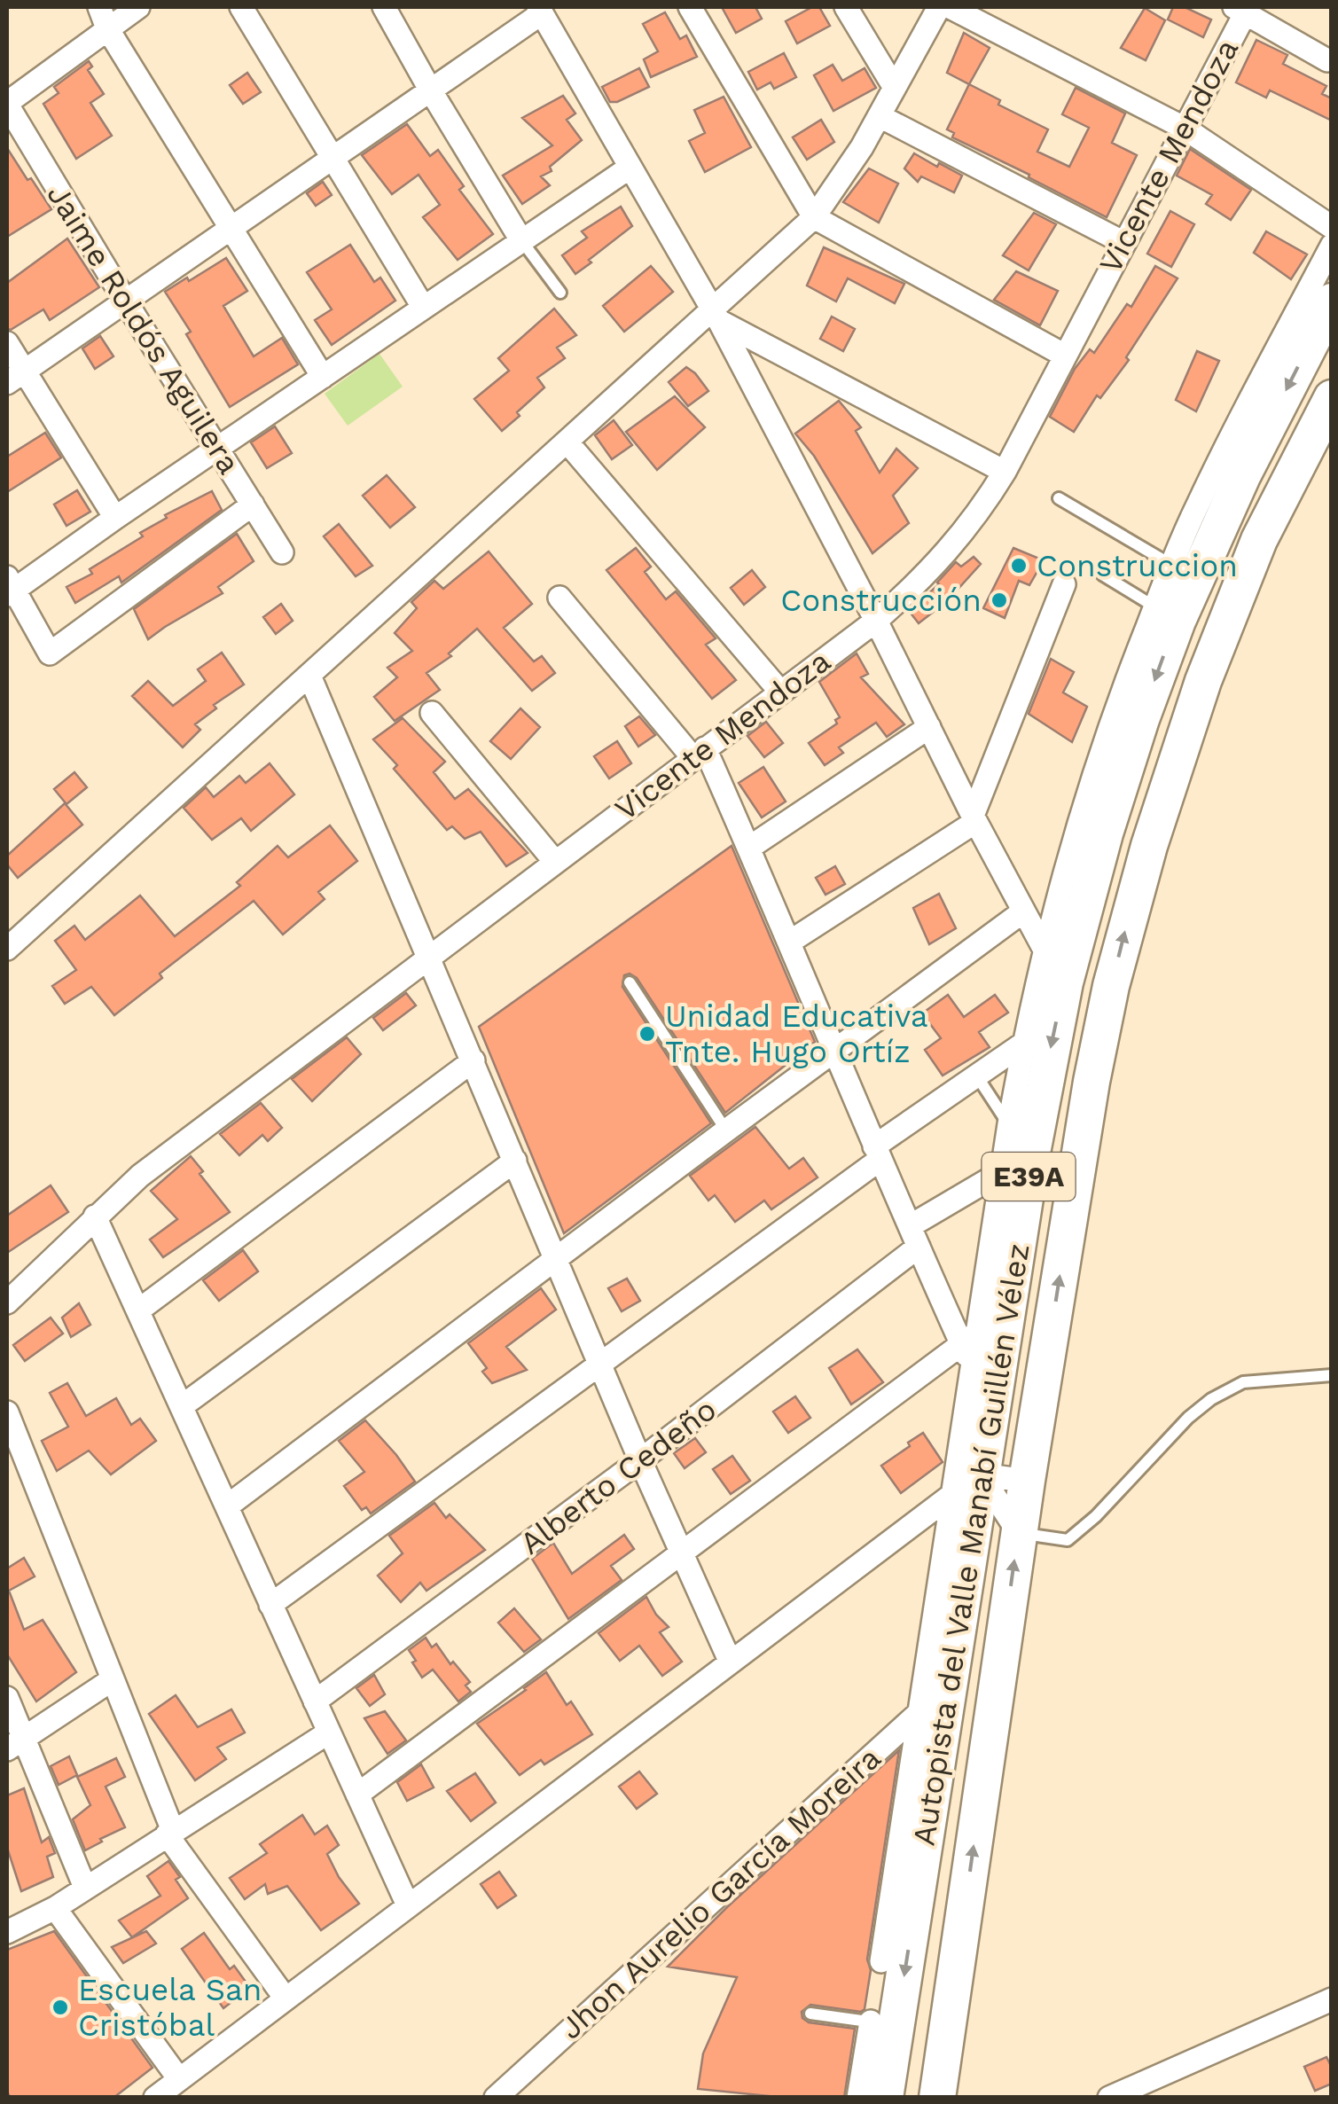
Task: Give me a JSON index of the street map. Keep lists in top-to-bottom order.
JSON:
{
  "streets": {
    "main road": ["E39A", "Autopista del Valle Manabí Guillén Vélez"],
    "street": [
      "Vicente Mendoza",
      "Jaime Roldós Aguilera",
      "Alberto Cedeño",
      "Jhon Aurelio García Moreira"
    ]
  },
  "crossings": [
    ["Alberto Cedeño", "Autopista del Valle Manabí Guillén Vélez"],
    ["Autopista del Valle Manabí Guillén Vélez", "Jhon Aurelio García Moreira"]
  ],
  "places": [
    "Construccion",
    "Construcción",
    "Unidad Educativa Tnte. Hugo Ortíz",
    "Escuela San Cristóbal"
  ]
}
